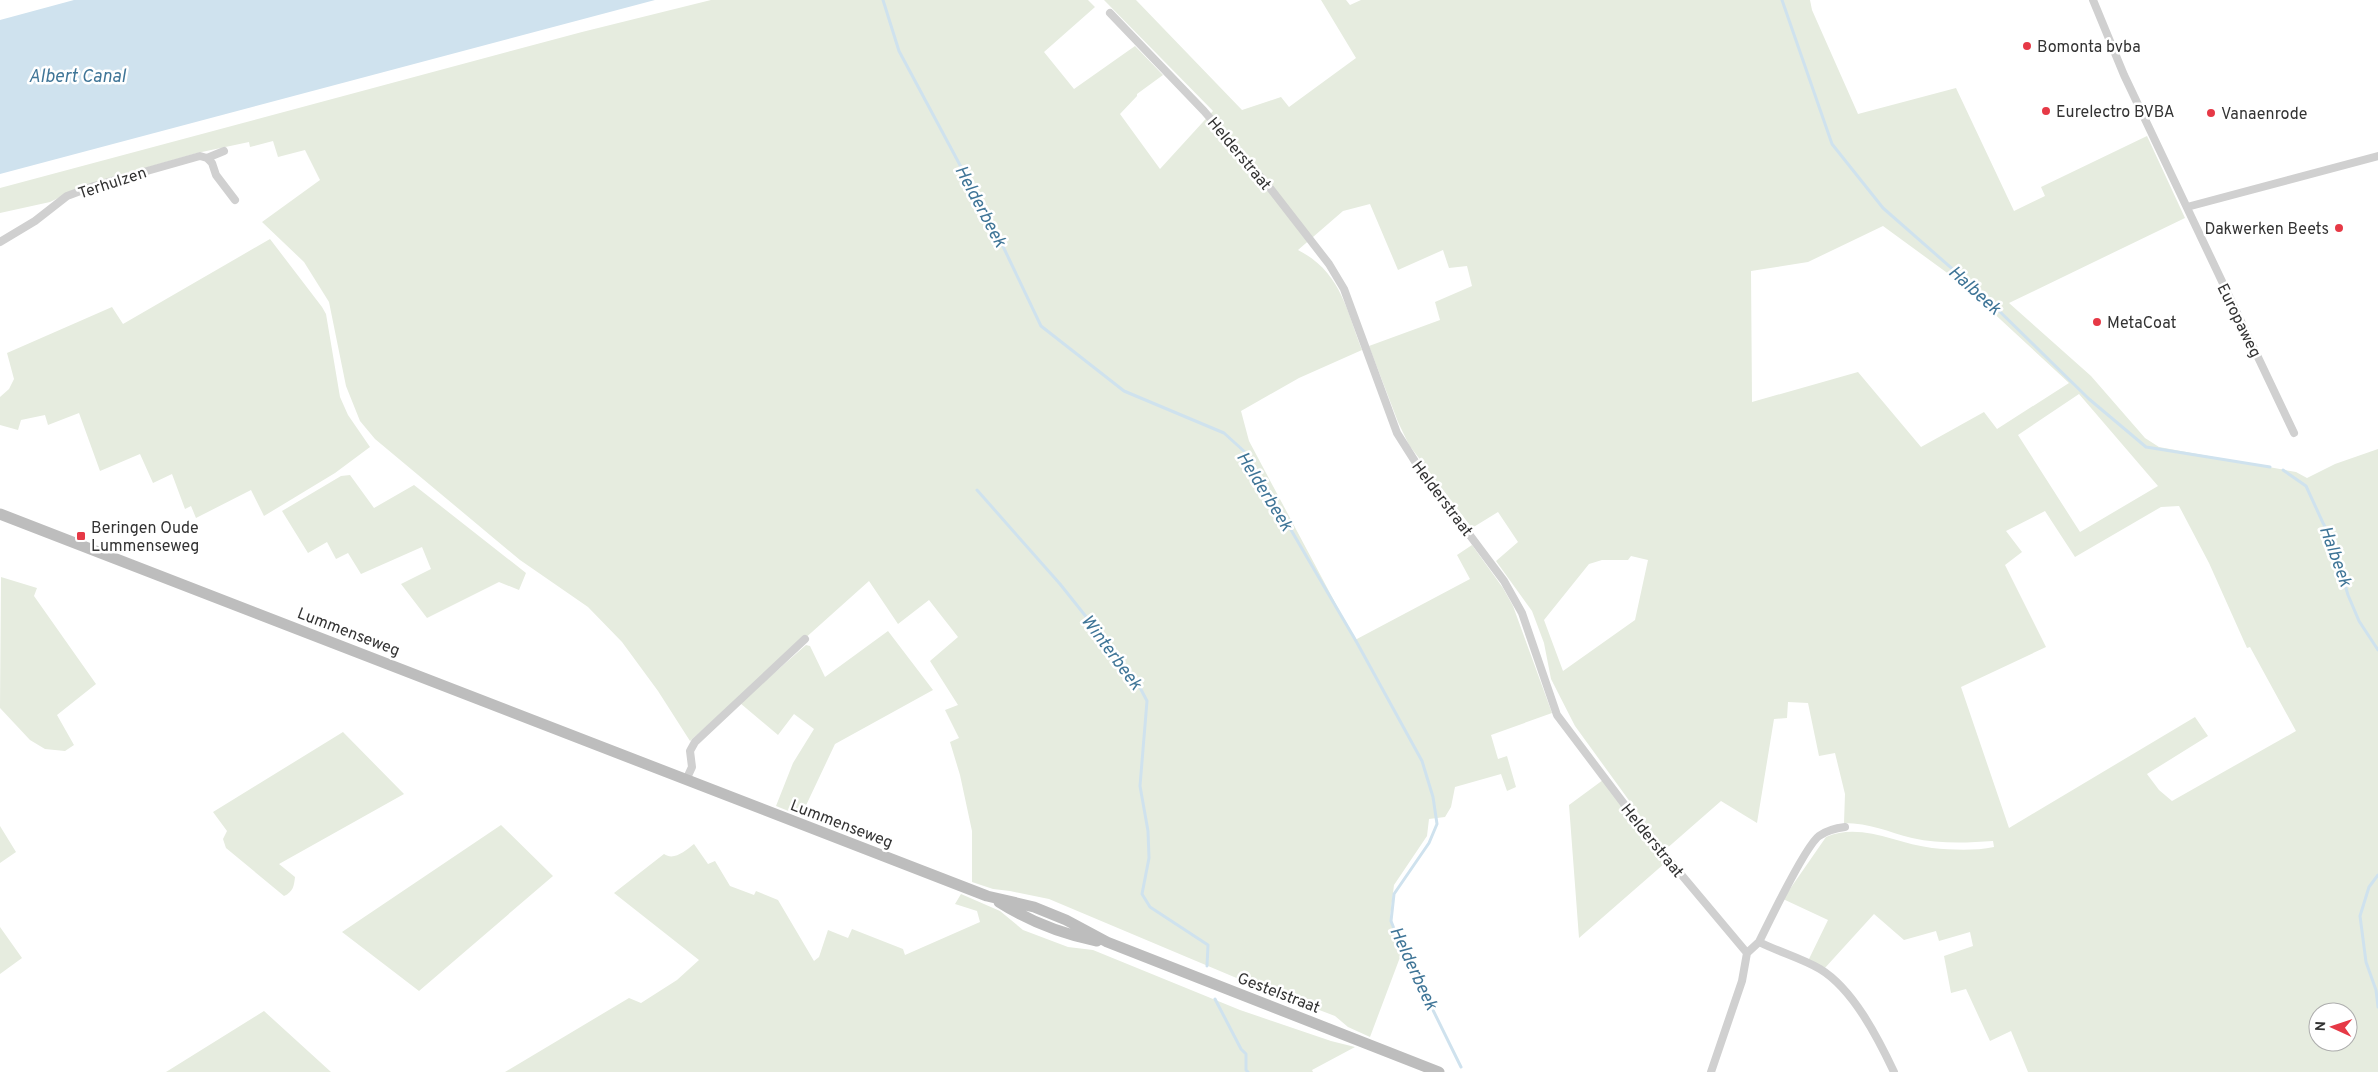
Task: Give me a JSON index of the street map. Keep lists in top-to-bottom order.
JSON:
{
  "streets": {
    "main road": ["Lummenseweg", "Gestelstraat"],
    "street": ["Helderstraat", "Terhulzen", "Europaweg"]
  },
  "crossings": [
    ["Lummenseweg", "Gestelstraat"]
  ],
  "water": [
    "Albert Canal",
    "Helderbeek",
    "Halbeek",
    "Winterbeek"
  ],
  "places": {
    "other": [
      "Bomonta bvba",
      "Eurelectro BVBA",
      "Vanaenrode",
      "Dakwerken Beets",
      "MetaCoat"
    ],
    "transit": ["Beringen Oude Lummenseweg"]
  },
  "north": "left"
}
